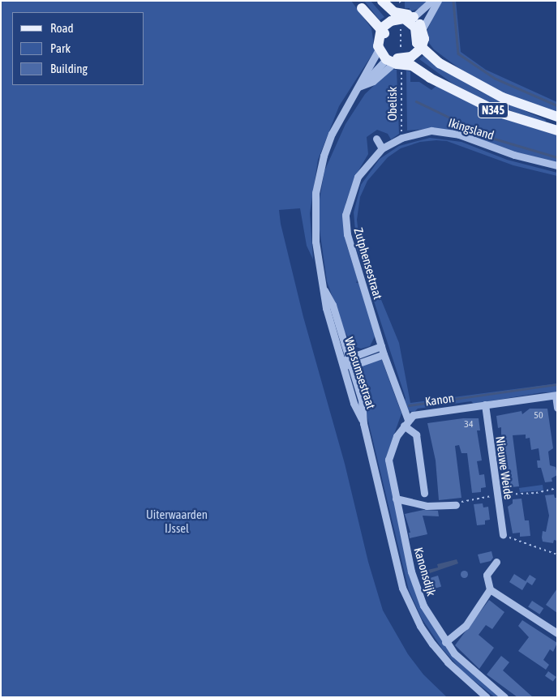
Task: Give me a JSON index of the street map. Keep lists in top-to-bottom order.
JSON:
{
  "streets": {
    "main road": ["N345"],
    "street": [
      "Ikingsland",
      "Zutphensestraat",
      "Wapsumsestraat",
      "Kanon",
      "Nieuwe Weide",
      "Kanonsdijk"
    ],
    "path": ["Obelisk"]
  },
  "crossings": [
    ["Obelisk", "N345"],
    ["Obelisk", "Ikingsland"],
    ["Obelisk", "Zutphensestraat"],
    ["N345", "Wapsumsestraat"],
    ["Ikingsland", "Zutphensestraat"],
    ["Zutphensestraat", "Kanon"],
    ["Zutphensestraat", "Kanonsdijk"],
    ["Wapsumsestraat", "Kanonsdijk"],
    ["Kanon", "Nieuwe Weide"],
    ["Kanon", "Kanonsdijk"]
  ],
  "parks": ["Uiterwaarden IJssel"],
  "house_numbers": ["50", "34"],
  "legend": ["Road", "Park", "Building"]
}
